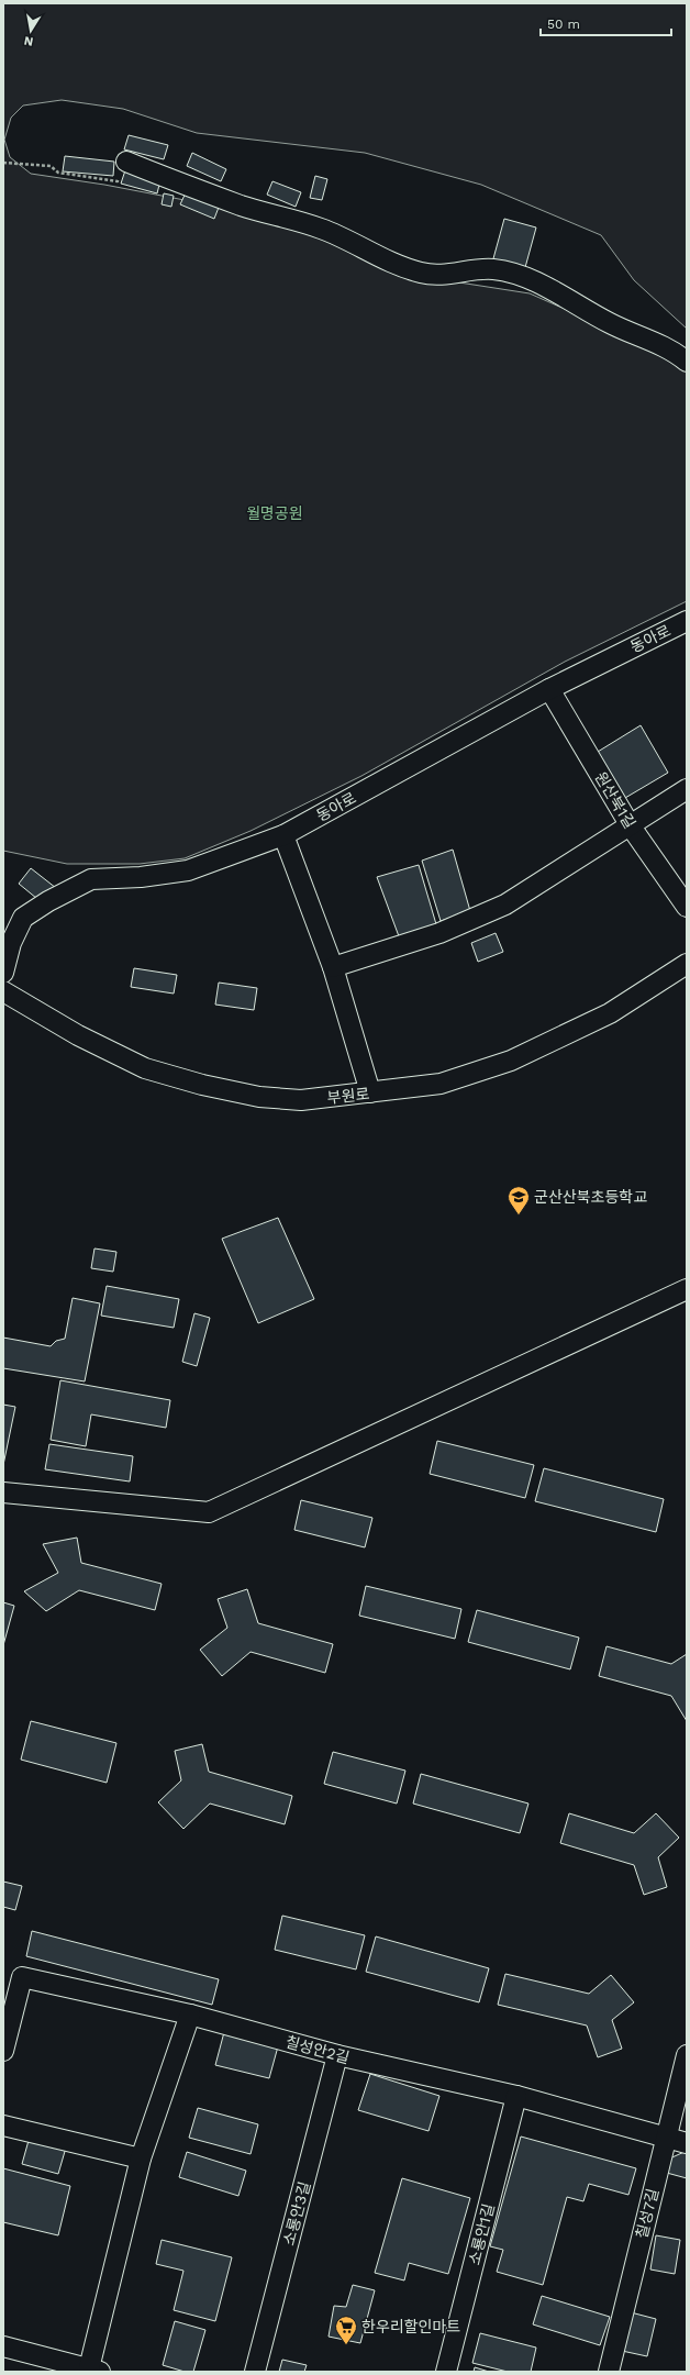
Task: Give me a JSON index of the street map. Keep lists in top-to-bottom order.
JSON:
{
  "streets": {
    "street": [
      "동아로",
      "원산북1길",
      "부원로",
      "칠성안2길",
      "소룡안3길",
      "칠성7길",
      "소룡안1길"
    ]
  },
  "crossings": [
    ["동아로", "원산북1길"],
    ["칠성안2길", "소룡안3길"],
    ["칠성안2길", "칠성7길"],
    ["칠성안2길", "소룡안1길"]
  ],
  "parks": ["월명공원"],
  "places": {
    "school or university": ["군산산북초등학교"],
    "supermarket": ["한우리할인마트"]
  },
  "scale_bar": "50 m",
  "north": "bottom"
}
